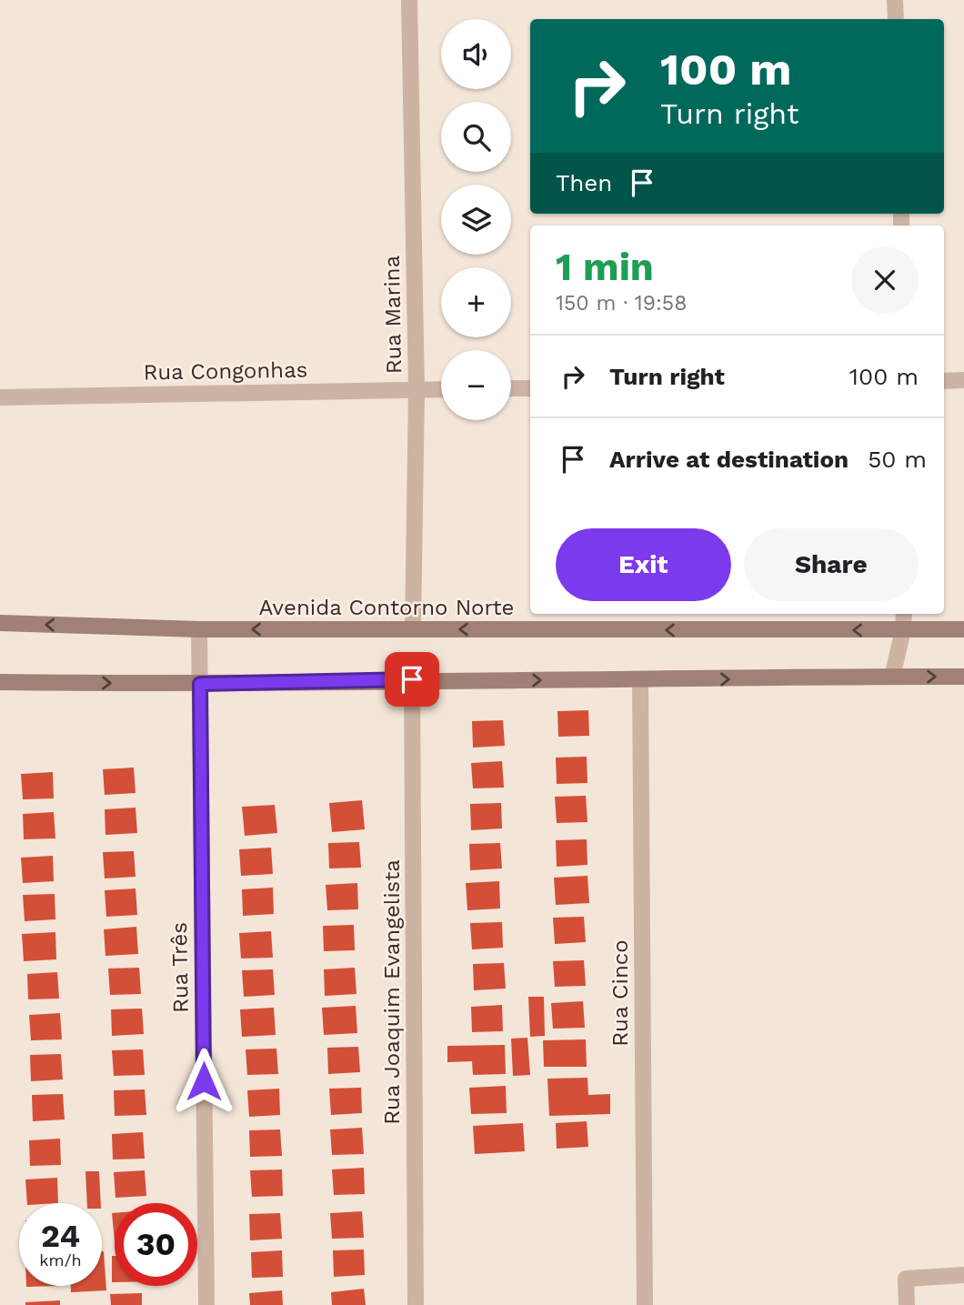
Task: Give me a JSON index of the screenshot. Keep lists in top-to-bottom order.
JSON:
{
  "streets": {
    "street": [
      "Rua Marina",
      "Rua Congonhas",
      "Avenida Contorno Norte",
      "Rua Três",
      "Rua Joaquim Evangelista",
      "Rua Cinco"
    ]
  },
  "crossings": [
    ["Rua Marina", "Rua Congonhas"],
    ["Rua Marina", "Avenida Contorno Norte"],
    ["Avenida Contorno Norte", "Rua Três"]
  ],
  "page": {
    "map_buttons": ["+", "−"],
    "turn": ["100 m", "Turn right"],
    "then": "Then",
    "heading": ["1 min", "150 m · 19:58"],
    "list": [
      {
        "name": "Turn right",
        "value": "100 m"
      },
      {
        "name": "Arrive at destination",
        "value": "50 m"
      }
    ],
    "buttons": ["Exit", "Share"],
    "speed": "24 km/h",
    "limit": "30"
  }
}
